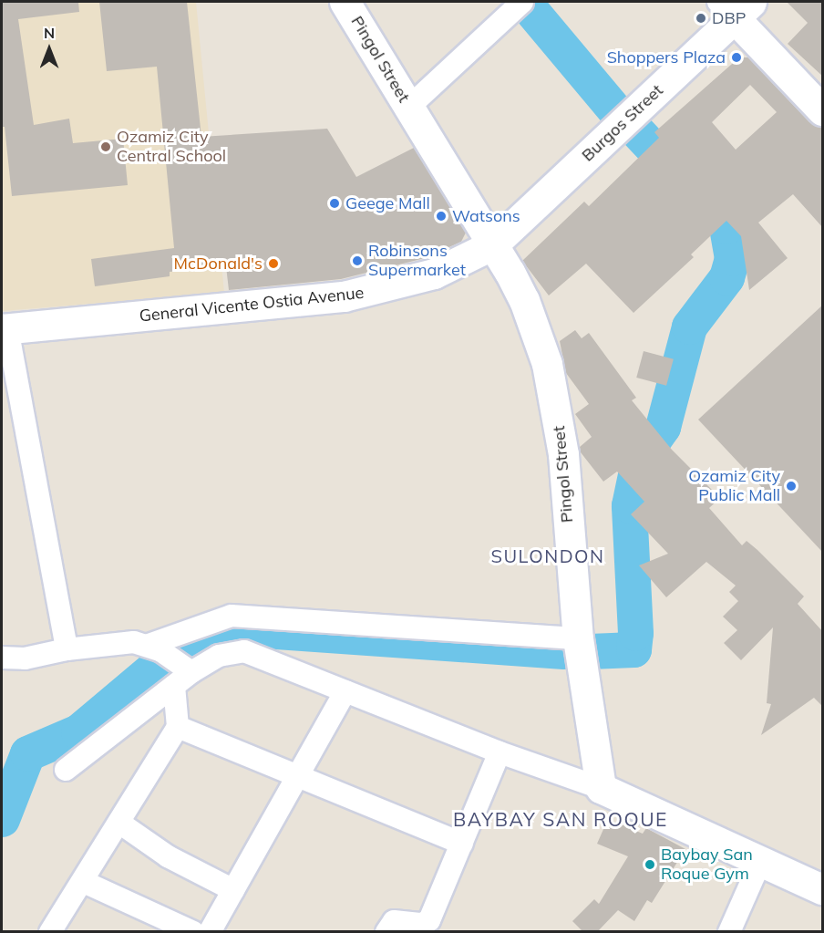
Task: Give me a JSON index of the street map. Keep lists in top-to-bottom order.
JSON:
{
  "streets": {
    "street": ["Pingol Street", "Burgos Street", "General Vicente Ostia Avenue"]
  },
  "crossings": [
    ["Pingol Street", "Burgos Street"],
    ["Pingol Street", "General Vicente Ostia Avenue"],
    ["Burgos Street", "General Vicente Ostia Avenue"]
  ],
  "districts": ["SULONDON", "BAYBAY SAN ROQUE"],
  "places": [
    "DBP",
    "Shoppers Plaza",
    "Ozamiz City Central School",
    "Geege Mall",
    "Watsons",
    "Robinsons Supermarket",
    "McDonald's",
    "Ozamiz City Public Mall",
    "Baybay San Roque Gym"
  ],
  "north": "top"
}
